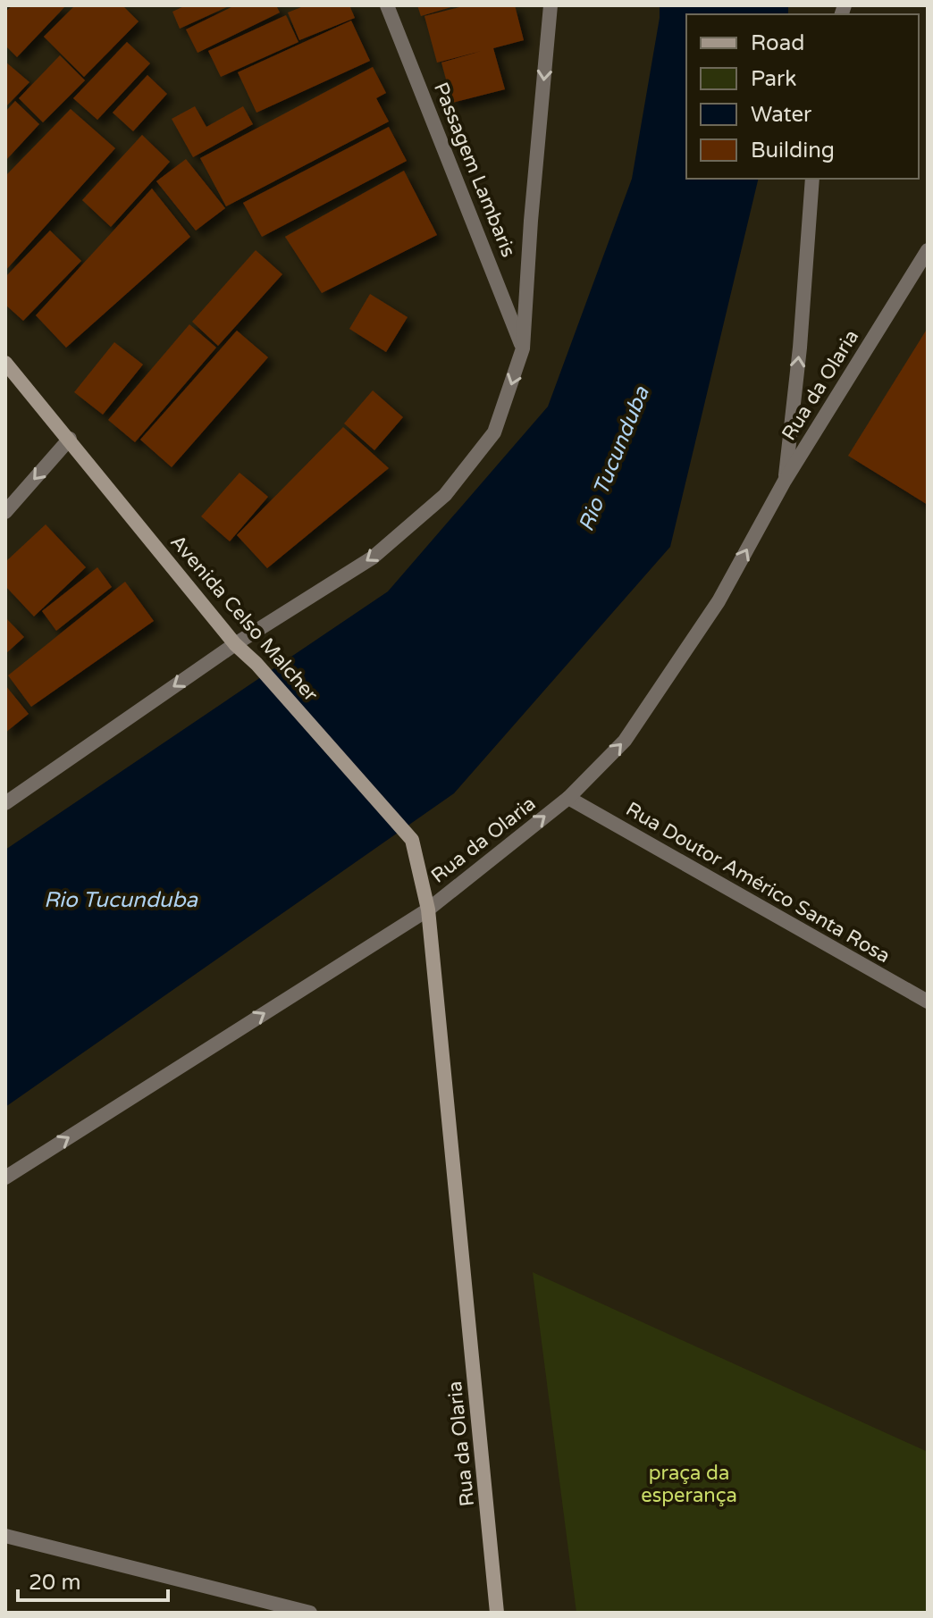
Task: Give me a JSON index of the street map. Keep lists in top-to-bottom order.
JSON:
{
  "streets": {
    "street": [
      "Passagem Lambaris",
      "Rua da Olaria",
      "Avenida Celso Malcher",
      "Rua Doutor Américo Santa Rosa"
    ]
  },
  "crossings": [
    ["Rua da Olaria", "Avenida Celso Malcher"],
    ["Rua da Olaria", "Rua Doutor Américo Santa Rosa"]
  ],
  "one_way": ["Rua da Olaria"],
  "water": ["Rio Tucunduba"],
  "parks": ["praça da esperança"],
  "legend": [
    "Road",
    "Park",
    "Water",
    "Building"
  ],
  "scale_bar": "20 m"
}
